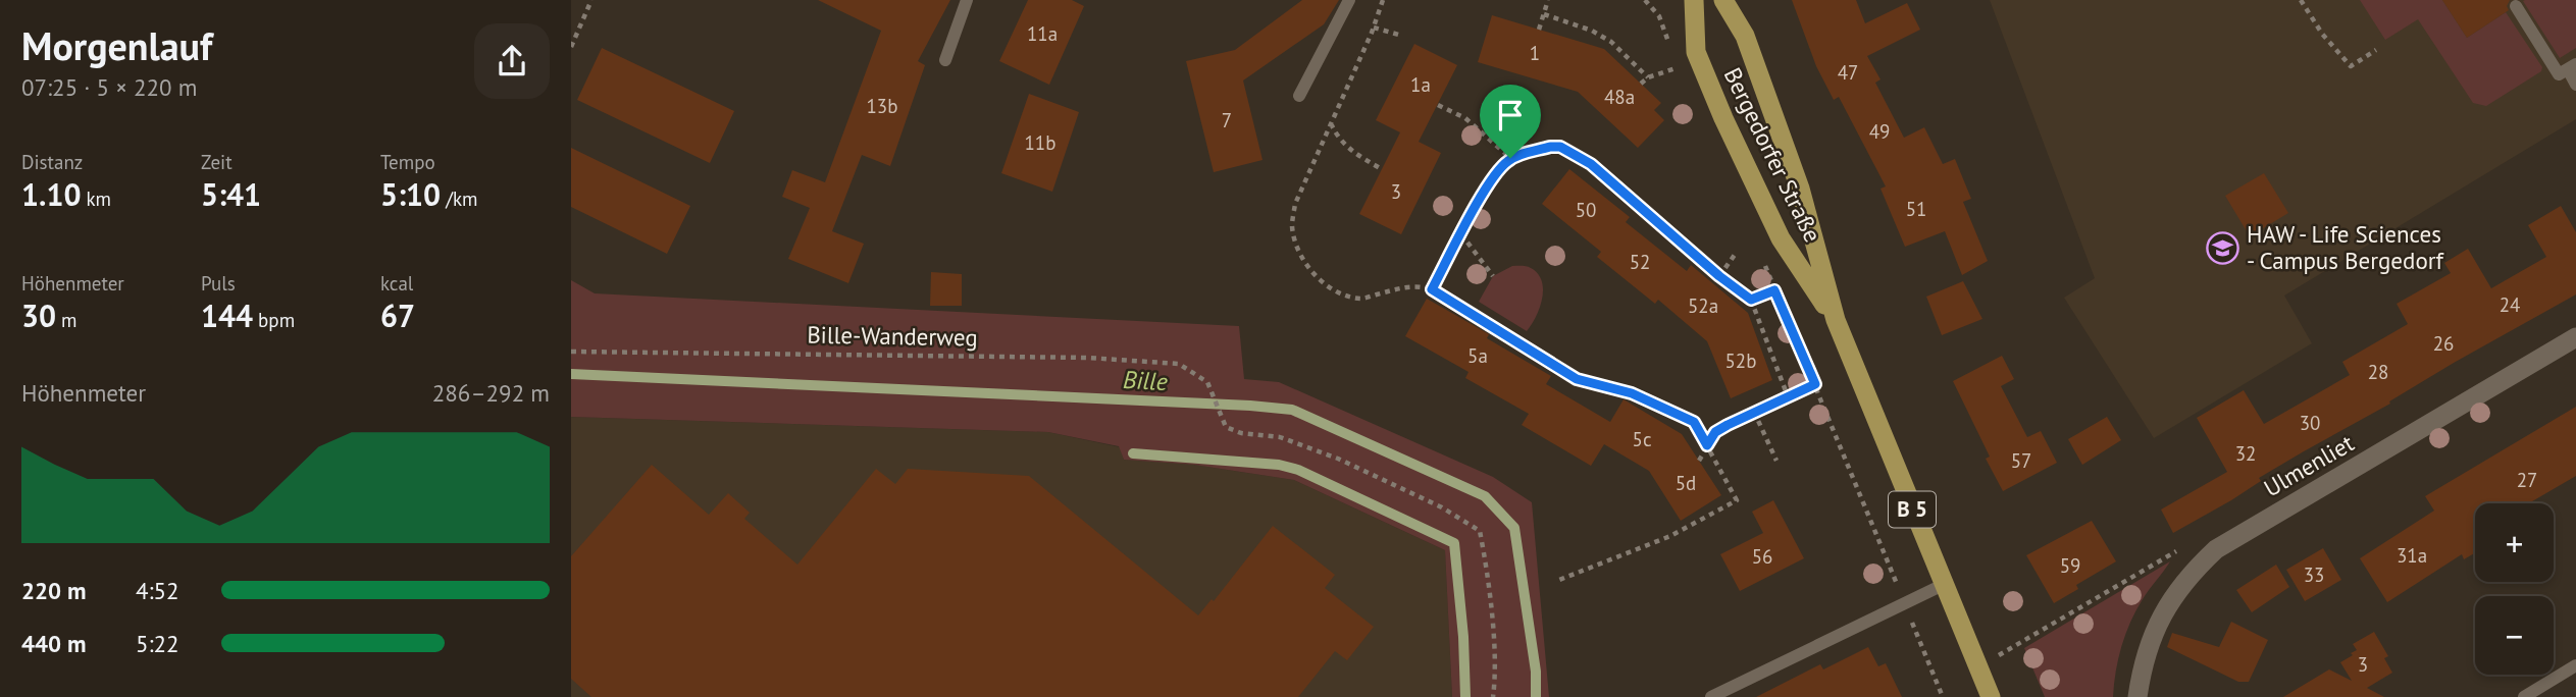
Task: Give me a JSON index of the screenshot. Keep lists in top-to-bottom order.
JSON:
{
  "streets": {
    "main road": ["Bergedorfer Straße", "B 5"],
    "street": ["Ulmenliet"],
    "path": ["Bille-Wanderweg"]
  },
  "water": ["Bille"],
  "places": {
    "school or university": ["HAW - Life Sciences - Campus Bergedorf"]
  },
  "house_numbers": [
    "11a",
    "1",
    "47",
    "1a",
    "48a",
    "13b",
    "7",
    "49",
    "11b",
    "3",
    "51",
    "50",
    "52",
    "24",
    "52a",
    "26",
    "5a",
    "52b",
    "28",
    "30",
    "5c",
    "32",
    "57",
    "27",
    "5d",
    "31a",
    "56",
    "59",
    "33",
    "3"
  ],
  "page": {
    "heading": ["Morgenlauf", "07:25 · 5 × 220 m"],
    "stats": [
      ["Distanz", "1.10 km"],
      ["Zeit", "5:41"],
      ["Tempo", "5:10 /km"],
      ["Höhenmeter", "30 m"],
      ["Puls", "144 bpm"],
      ["kcal", "67"]
    ],
    "chart": ["Höhenmeter", "286–292 m"],
    "map_buttons": ["+", "−"],
    "list": [
      {
        "name": "220 m",
        "note": "4:52"
      },
      {
        "name": "440 m",
        "note": "5:22"
      }
    ]
  }
}
